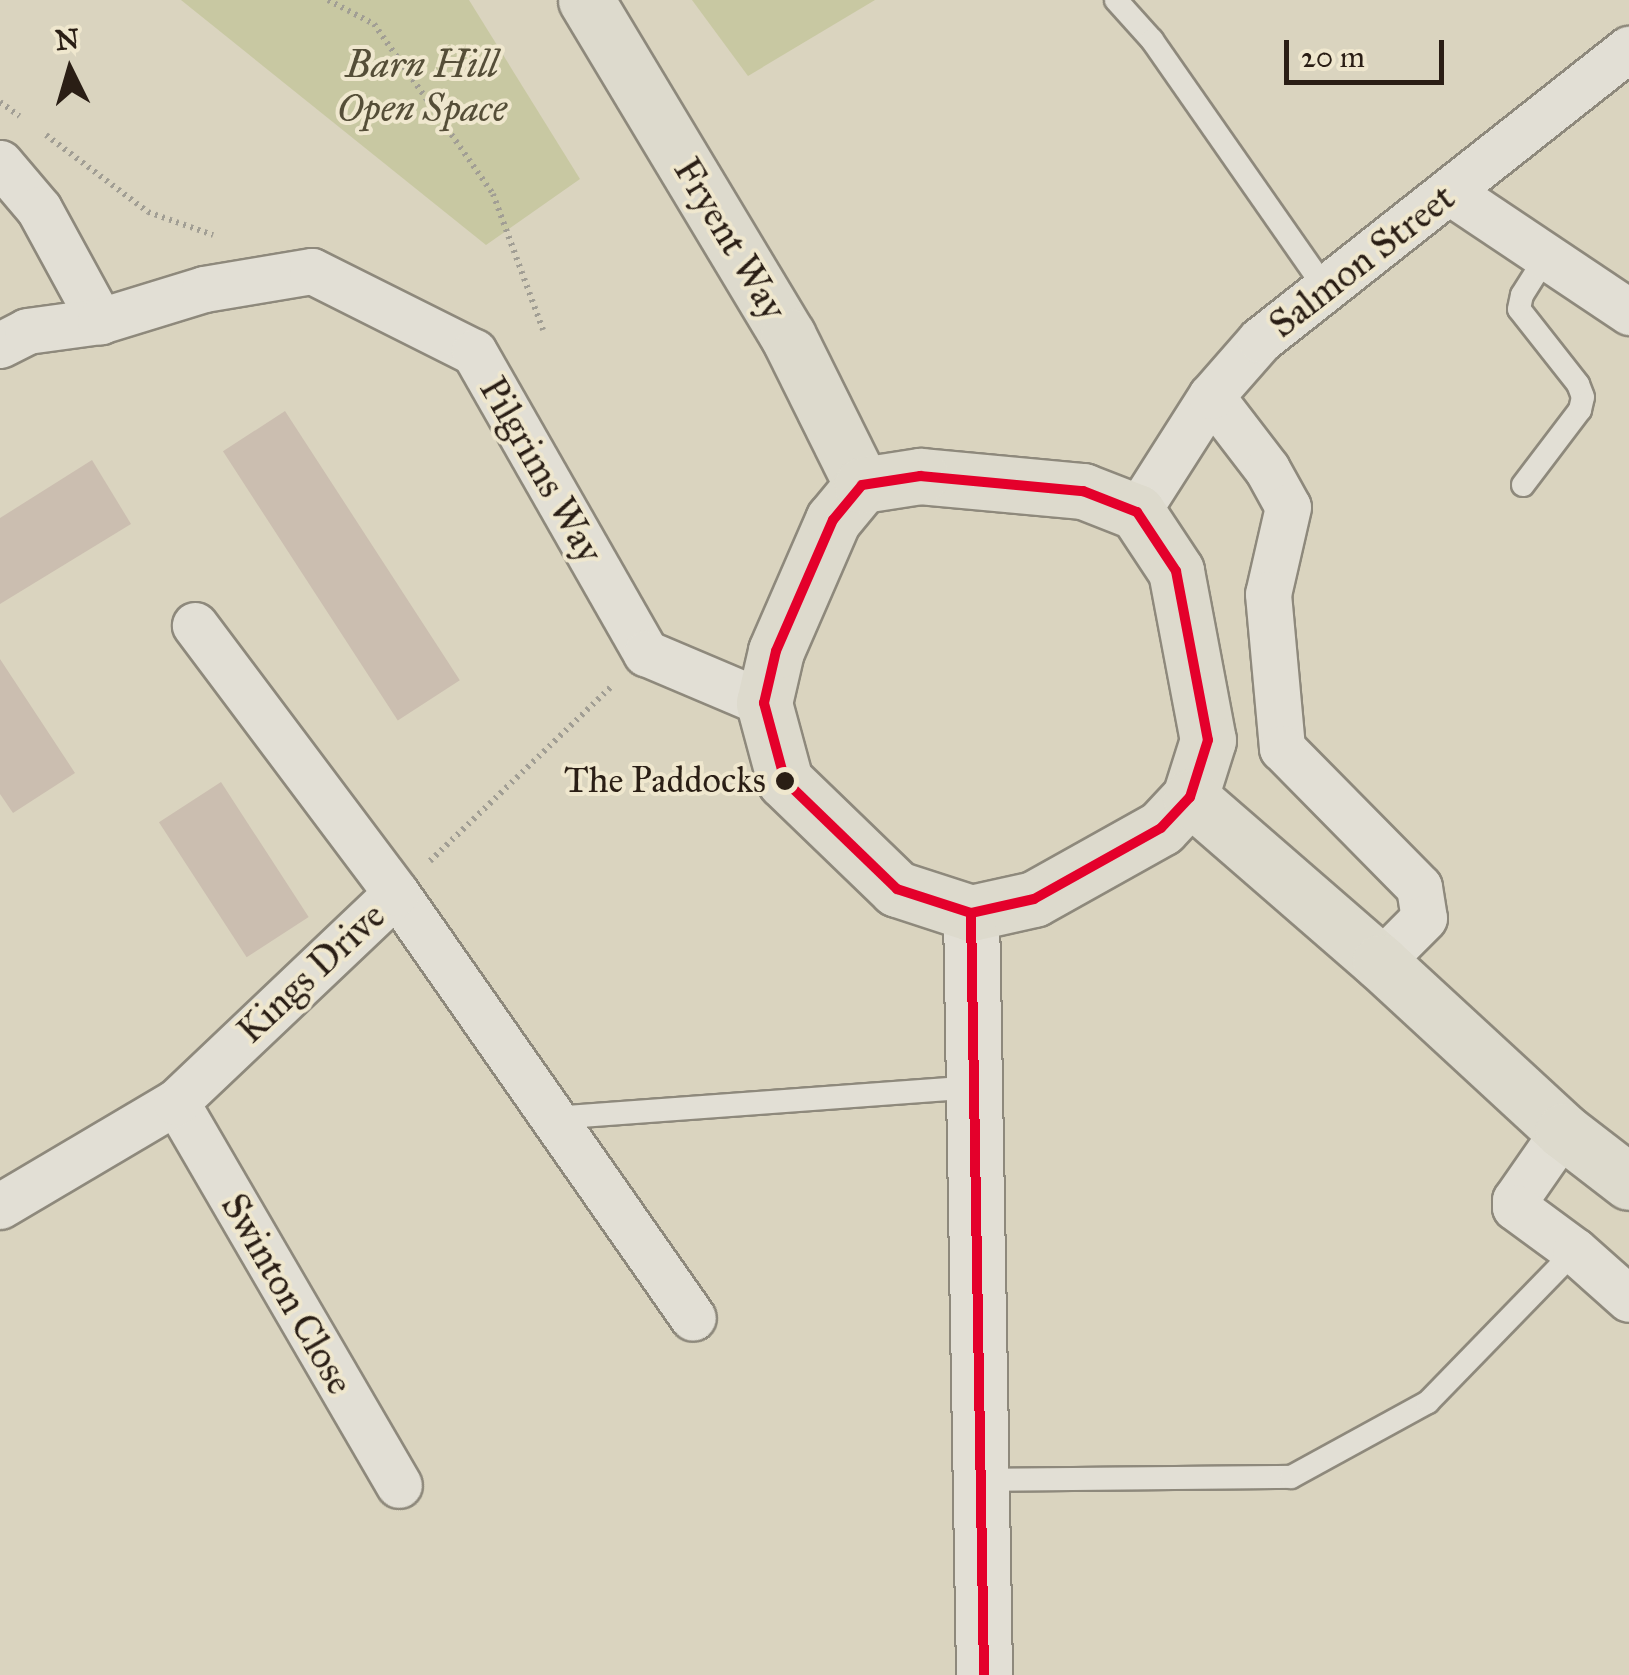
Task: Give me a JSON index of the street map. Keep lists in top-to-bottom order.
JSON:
{
  "streets": {
    "main road": ["Fryent Way"],
    "street": [
      "Salmon Street",
      "Pilgrims Way",
      "Kings Drive",
      "Swinton Close"
    ]
  },
  "crossings": [
    ["Kings Drive", "Swinton Close"]
  ],
  "parks": ["Barn Hill Open Space"],
  "places": ["The Paddocks"],
  "scale_bar": "20 m",
  "north": "top"
}
